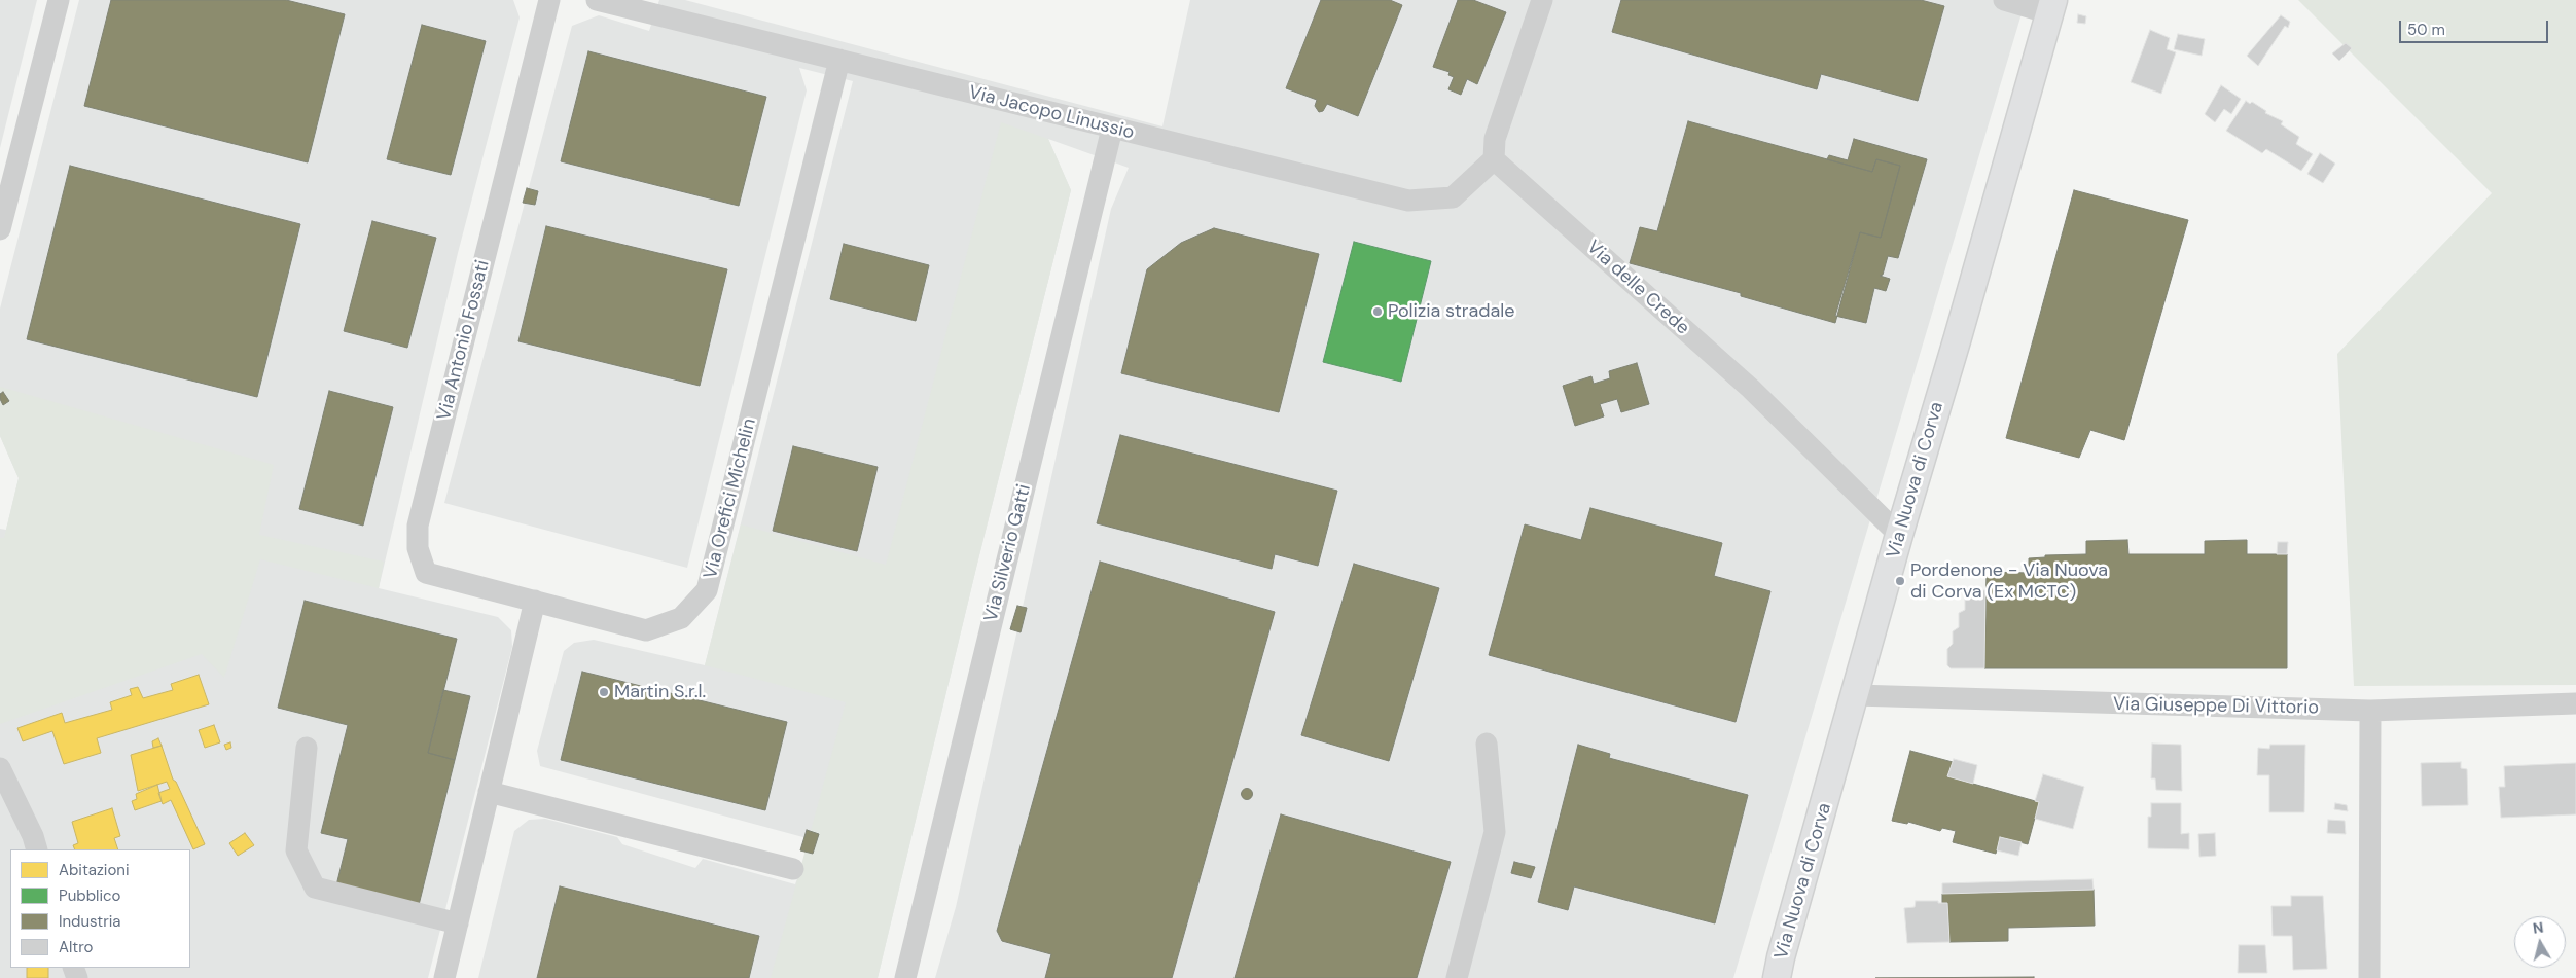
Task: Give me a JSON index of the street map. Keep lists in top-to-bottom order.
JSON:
{
  "streets": {
    "main road": ["Via Nuova di Corva"],
    "street": [
      "Via Jacopo Linussio",
      "Via delle Crede",
      "Via Antonio Fossati",
      "Via Orefici Michelin",
      "Via Silverio Gatti",
      "Via Giuseppe Di Vittorio"
    ]
  },
  "crossings": [
    ["Via Jacopo Linussio", "Via delle Crede"],
    ["Via Jacopo Linussio", "Via Orefici Michelin"],
    ["Via Jacopo Linussio", "Via Silverio Gatti"],
    ["Via delle Crede", "Via Nuova di Corva"],
    ["Via Antonio Fossati", "Via Orefici Michelin"],
    ["Via Nuova di Corva", "Via Giuseppe Di Vittorio"]
  ],
  "places": ["Polizia stradale", "Pordenone - Via Nuova di Corva (Ex MCTC)", "Martin S.r.l."],
  "legend": [
    "Abitazioni",
    "Pubblico",
    "Industria",
    "Altro"
  ],
  "scale_bar": "50 m",
  "north": "top"
}
